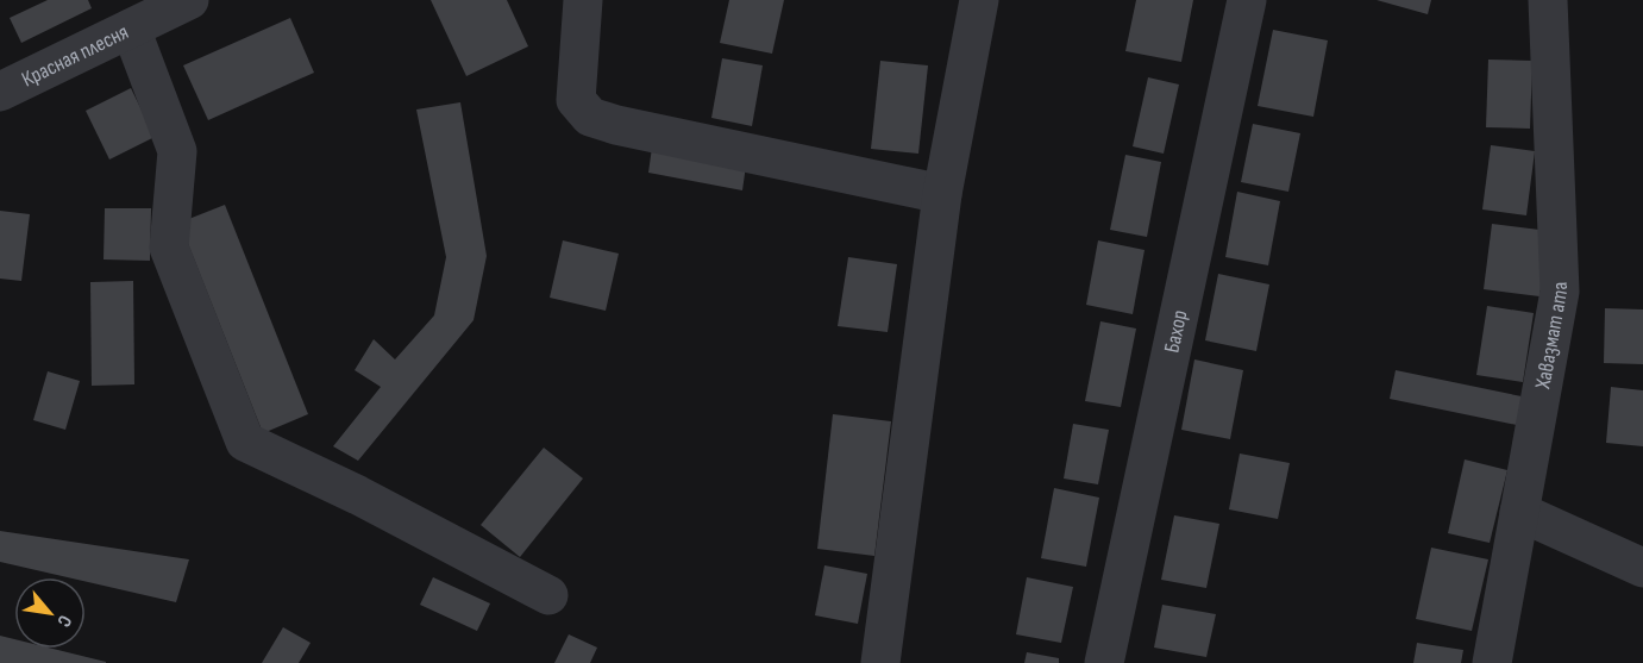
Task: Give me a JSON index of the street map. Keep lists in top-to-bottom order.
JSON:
{
  "streets": {
    "street": ["Красная плесня", "Бахор", "Хавазмат ата"]
  },
  "north": "bottom right"
}
